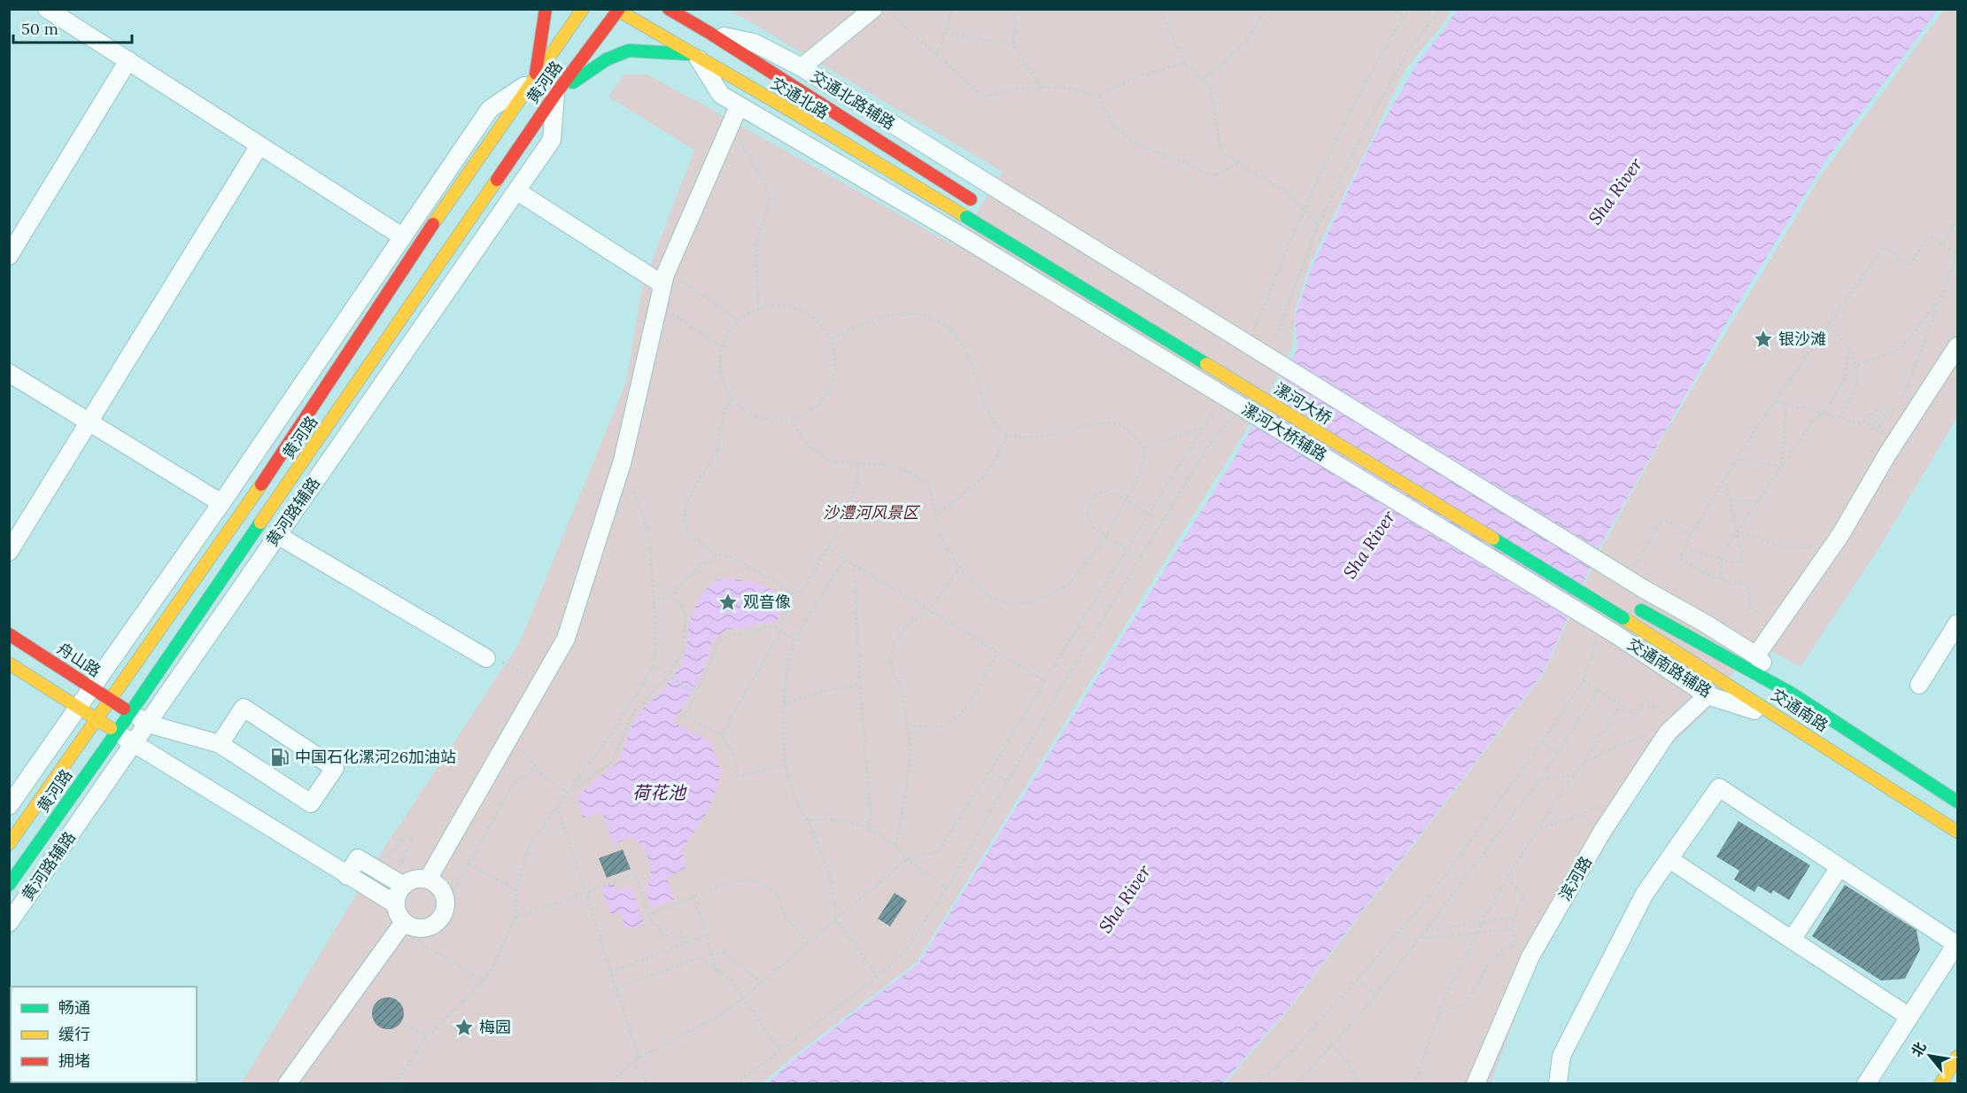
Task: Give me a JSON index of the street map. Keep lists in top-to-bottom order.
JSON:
{
  "streets": {
    "main road": [
      "黄河路",
      "交通北路",
      "漯河大桥",
      "舟山路",
      "交通南路"
    ],
    "street": [
      "交通北路辅路",
      "漯河大桥辅路",
      "黄河路辅路",
      "交通南路辅路",
      "滨河路"
    ]
  },
  "crossings": [
    ["黄河路", "交通北路"],
    ["黄河路", "黄河路辅路"],
    ["黄河路", "舟山路"],
    ["交通北路", "交通北路辅路"],
    ["交通北路", "漯河大桥"],
    ["漯河大桥", "交通南路"],
    ["漯河大桥辅路", "交通南路辅路"],
    ["交通南路辅路", "交通南路"],
    ["交通南路辅路", "滨河路"]
  ],
  "water": ["Sha River", "荷花池"],
  "parks": ["沙澧河风景区"],
  "places": {
    "place": ["银沙滩", "观音像", "梅园"],
    "fuel station": ["中国石化漯河26加油站"]
  },
  "legend": ["畅通", "缓行", "拥堵"],
  "scale_bar": "50 m",
  "north": "top left"
}
